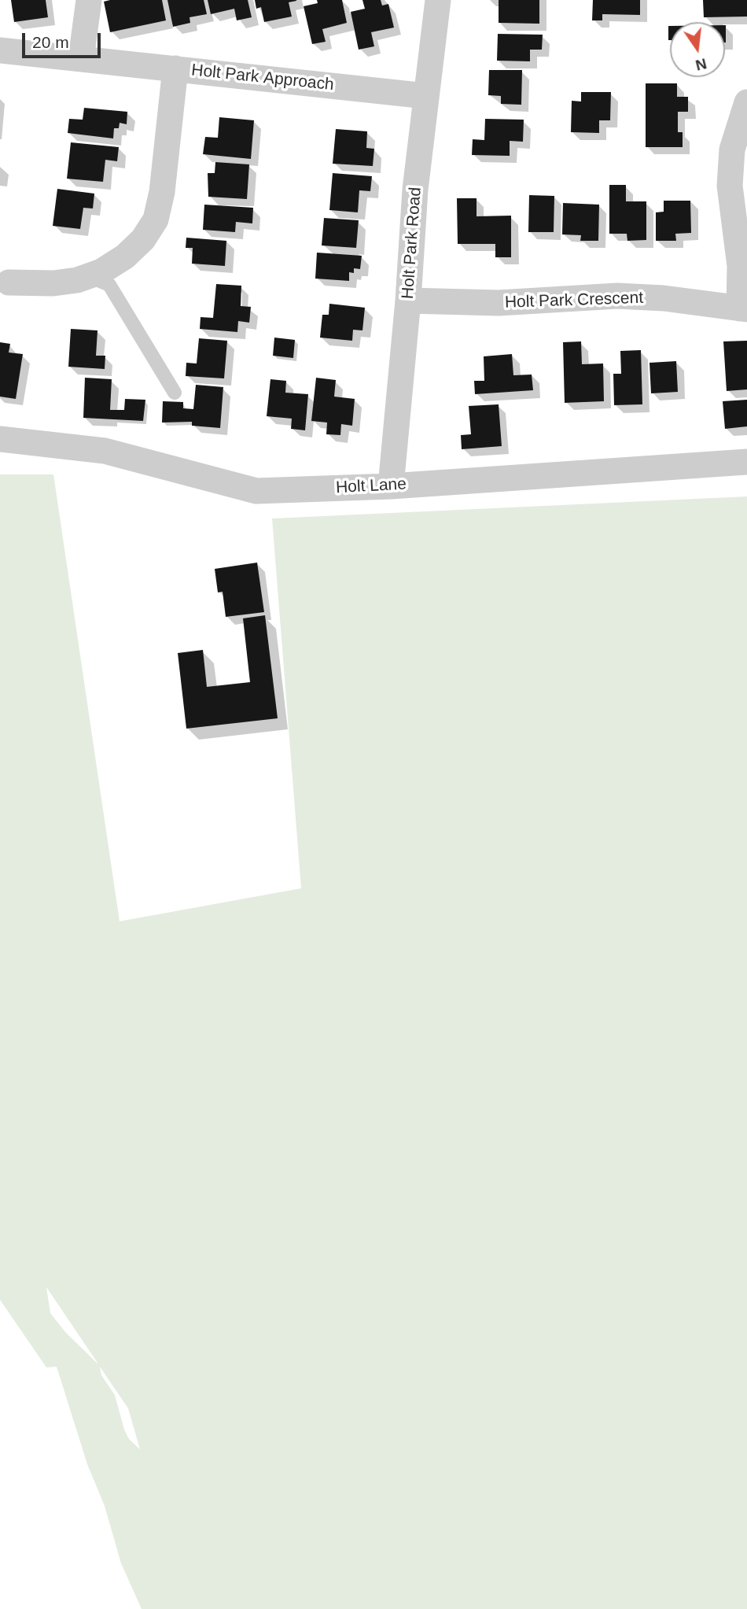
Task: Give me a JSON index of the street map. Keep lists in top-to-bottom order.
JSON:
{
  "streets": {
    "street": [
      "Holt Park Approach",
      "Holt Park Road",
      "Holt Park Crescent",
      "Holt Lane"
    ]
  },
  "crossings": [
    ["Holt Park Approach", "Holt Park Road"],
    ["Holt Park Road", "Holt Park Crescent"],
    ["Holt Park Road", "Holt Lane"]
  ],
  "scale_bar": "20 m",
  "north": "bottom"
}
